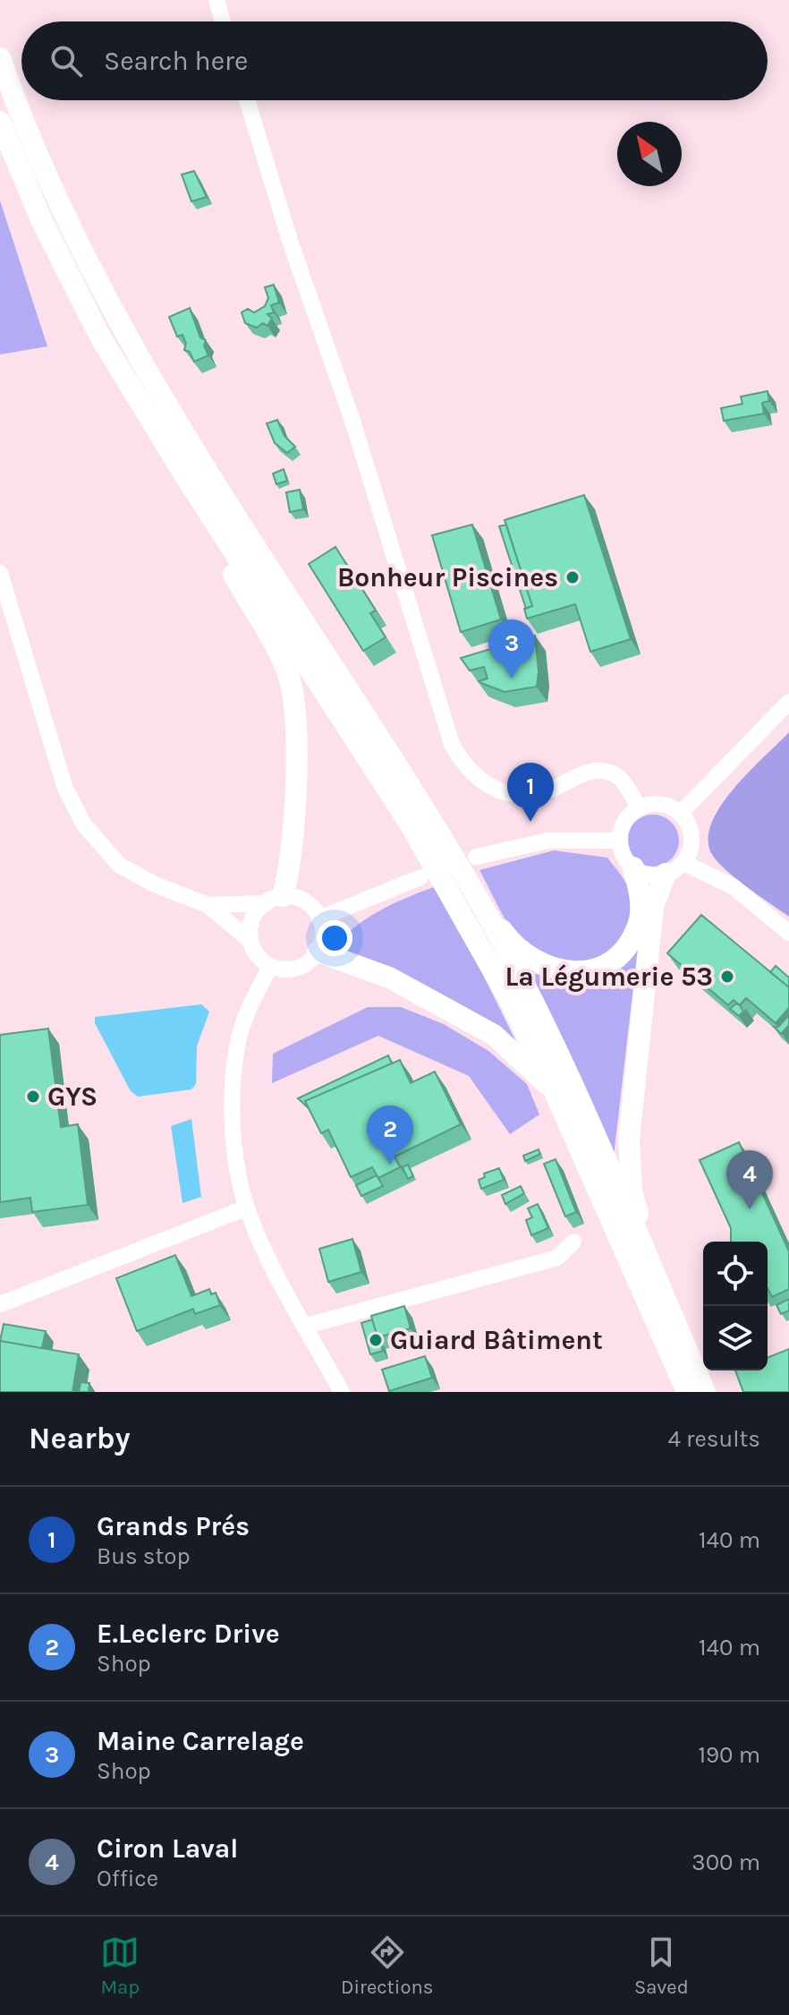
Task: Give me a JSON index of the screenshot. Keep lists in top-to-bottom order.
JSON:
{
  "places": [
    "Bonheur Piscines",
    "La Légumerie 53",
    "GYS",
    "Guiard Bâtiment"
  ],
  "north": "top left",
  "page": {
    "search": "Search here",
    "pins": [
      "3",
      "1",
      "2",
      "4"
    ],
    "heading": ["Nearby", "4 results"],
    "list": [
      {
        "mark": "1",
        "name": "Grands Prés",
        "note": "Bus stop",
        "value": "140 m"
      },
      {
        "mark": "2",
        "name": "E.Leclerc Drive",
        "note": "Shop",
        "value": "140 m"
      },
      {
        "mark": "3",
        "name": "Maine Carrelage",
        "note": "Shop",
        "value": "190 m"
      },
      {
        "mark": "4",
        "name": "Ciron Laval",
        "note": "Office",
        "value": "300 m"
      }
    ],
    "nav": ["Map", "Directions", "Saved"]
  }
}
